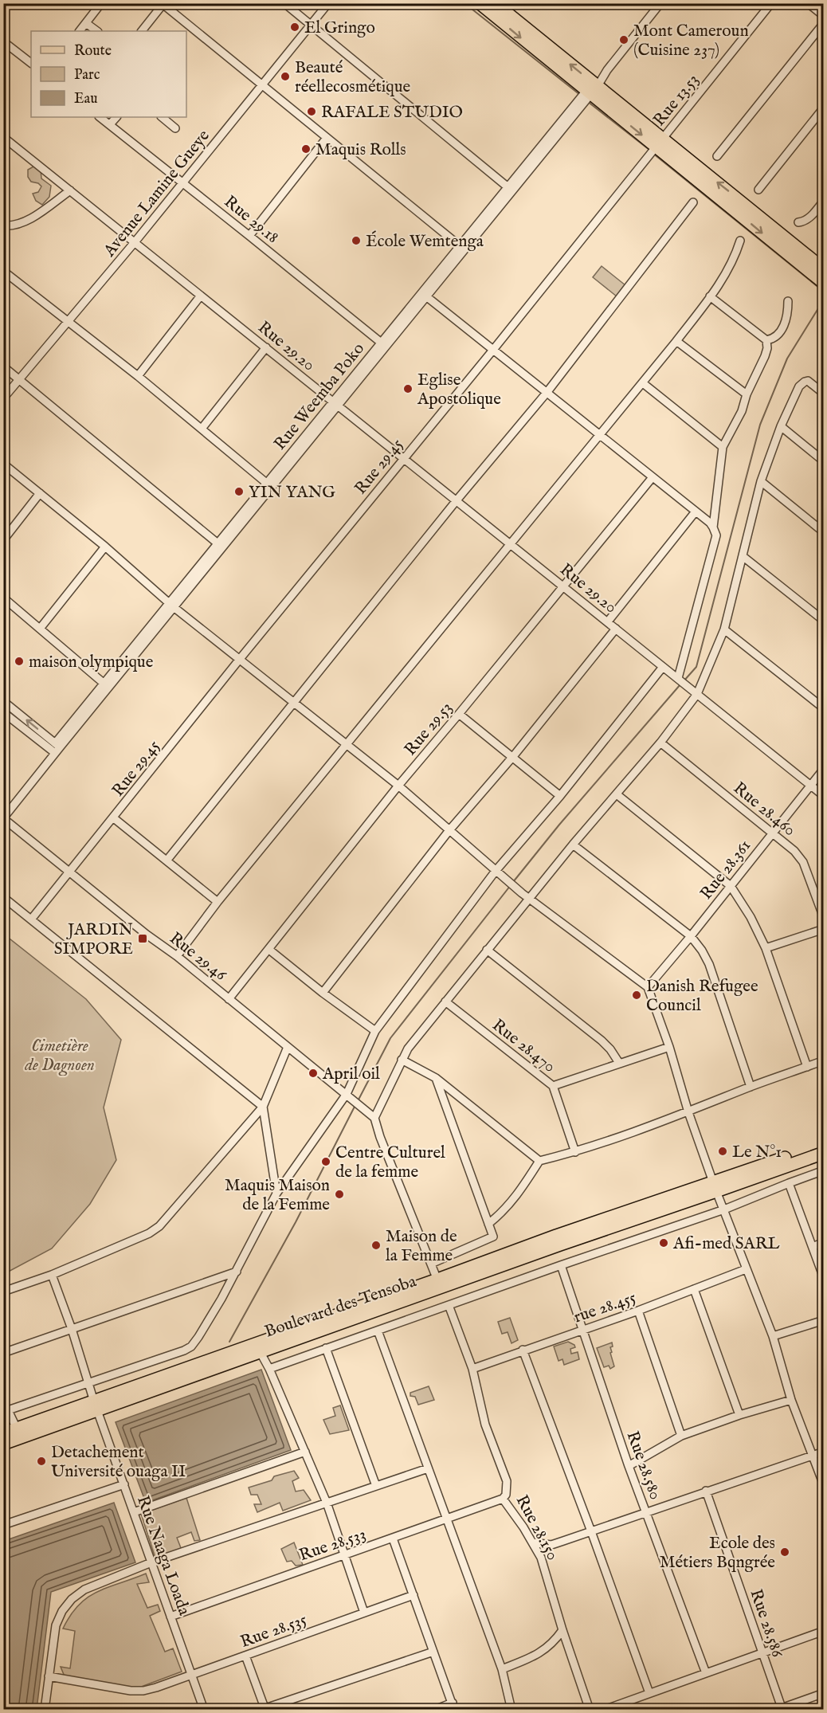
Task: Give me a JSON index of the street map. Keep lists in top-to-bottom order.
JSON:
{
  "streets": {
    "main road": ["Boulevard des Tensoba"],
    "street": [
      "Rue 13.53",
      "Avenue Lamine Gueye",
      "Rue 29.18",
      "Rue 29.20",
      "Rue Weemba Poko",
      "Rue 29.45",
      "Rue 29.53",
      "Rue 28.460",
      "Rue 28.361",
      "Rue 29.46",
      "Rue 28.470",
      "rue 28.455",
      "Rue 28.580",
      "Rue 28.150",
      "Rue 28.533",
      "Rue Naaga Loada",
      "Rue 28.586",
      "Rue 28.535"
    ]
  },
  "crossings": [
    ["Rue 13.53", "Rue 29.45"],
    ["Avenue Lamine Gueye", "Rue 29.18"],
    ["Avenue Lamine Gueye", "Rue 29.20"],
    ["Rue 29.18", "Rue Weemba Poko"],
    ["Rue 29.20", "Rue Weemba Poko"],
    ["Rue 29.20", "Rue 29.45"],
    ["Rue 29.20", "Rue 29.53"],
    ["Rue Weemba Poko", "Rue 29.46"],
    ["Rue 29.45", "Rue 29.46"],
    ["Rue 29.53", "Rue 29.46"],
    ["Rue 28.460", "Rue 28.361"],
    ["Boulevard des Tensoba", "Rue Naaga Loada"],
    ["rue 28.455", "Rue 28.580"],
    ["rue 28.455", "Rue 28.150"],
    ["Rue 28.150", "Rue 28.533"],
    ["Rue 28.533", "Rue Naaga Loada"],
    ["Rue Naaga Loada", "Rue 28.535"]
  ],
  "parks": ["Cimetière de Dagnoen"],
  "places": {
    "other": [
      "El Gringo",
      "Mont Cameroun (Cuisine 237)",
      "Beauté réellecosmétique",
      "RAFALE STUDIO",
      "Maquis Rolls",
      "École Wemtenga",
      "Eglise Apostolique",
      "YIN YANG",
      "maison olympique",
      "Danish Refugee Council",
      "April oil",
      "Le N°1",
      "Centre Culturel de la femme",
      "Maquis Maison de la Femme",
      "Afi-med SARL",
      "Maison de la Femme",
      "Detachement Université ouaga II",
      "Ecole des Métiers Bqngrée"
    ],
    "transit": ["JARDIN SIMPORE"]
  },
  "legend": ["Route", "Parc", "Eau"]
}
